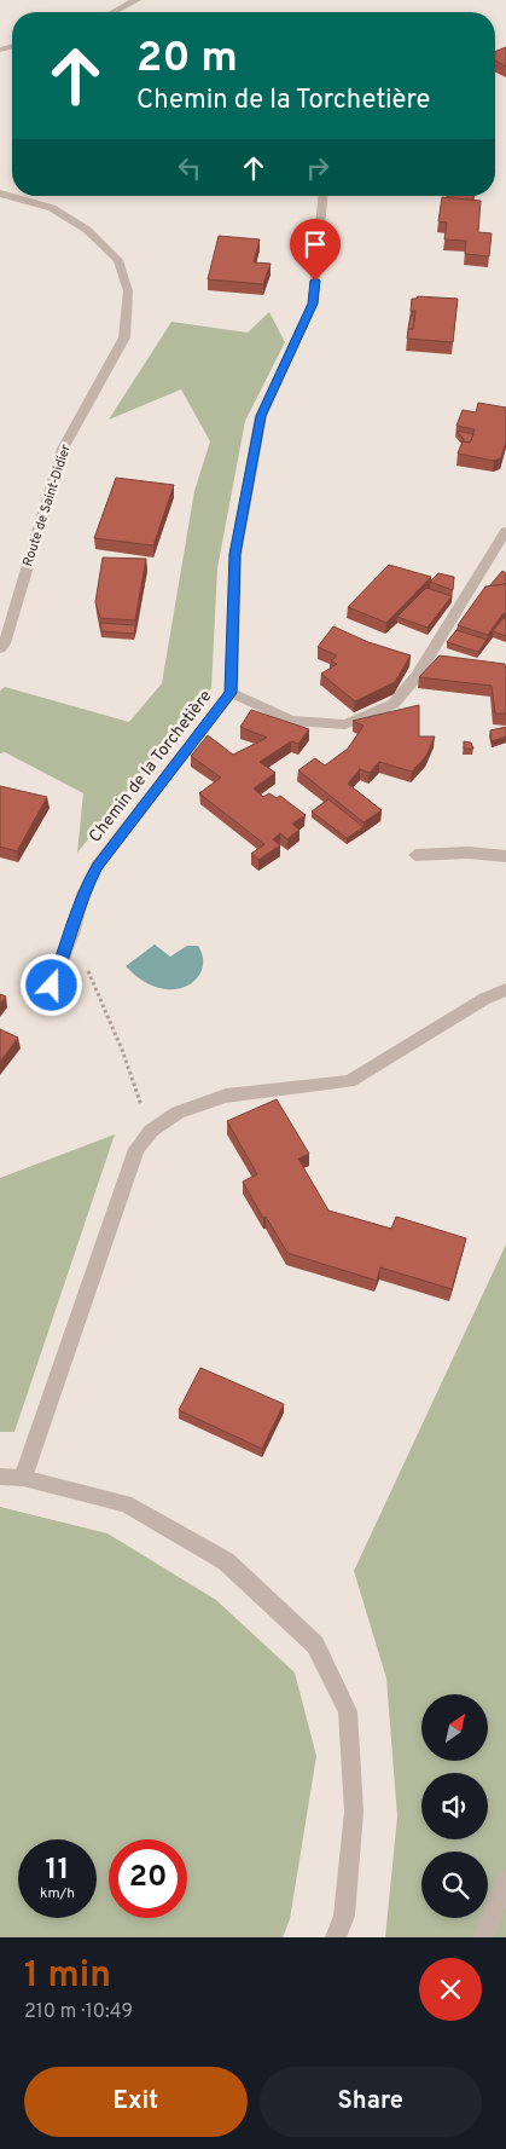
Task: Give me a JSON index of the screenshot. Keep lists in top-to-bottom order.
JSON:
{
  "streets": {
    "street": ["Route de Saint-Didier", "Chemin de la Torchetière"]
  },
  "north": "top right",
  "page": {
    "turn": ["20 m", "Chemin de la Torchetière"],
    "speed": "11 km/h",
    "limit": "20",
    "heading": ["1 min", "210 m · 10:49"],
    "buttons": ["Exit", "Share"]
  }
}
